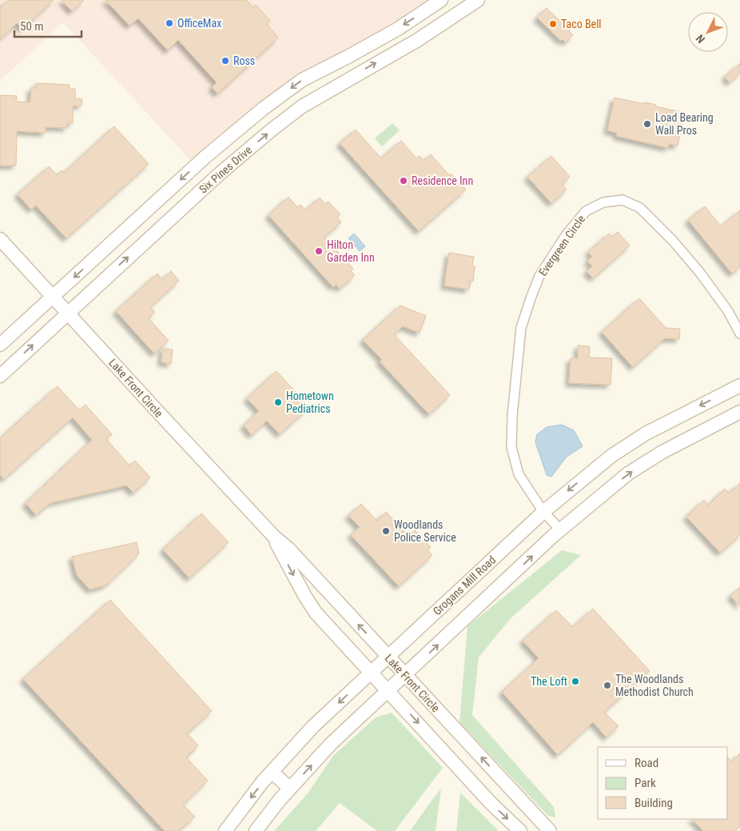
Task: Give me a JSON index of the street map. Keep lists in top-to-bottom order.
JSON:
{
  "streets": {
    "street": [
      "Six Pines Drive",
      "Evergreen Circle",
      "Lake Front Circle",
      "Grogans Mill Road"
    ]
  },
  "crossings": [
    ["Six Pines Drive", "Lake Front Circle"],
    ["Evergreen Circle", "Grogans Mill Road"],
    ["Lake Front Circle", "Grogans Mill Road"]
  ],
  "places": [
    "OfficeMax",
    "Taco Bell",
    "Ross",
    "Load Bearing Wall Pros",
    "Residence Inn",
    "Hilton Garden Inn",
    "Hometown Pediatrics",
    "Woodlands Police Service",
    "The Loft",
    "The Woodlands Methodist Church"
  ],
  "legend": ["Road", "Park", "Building"],
  "scale_bar": "50 m",
  "north": "bottom left"
}
